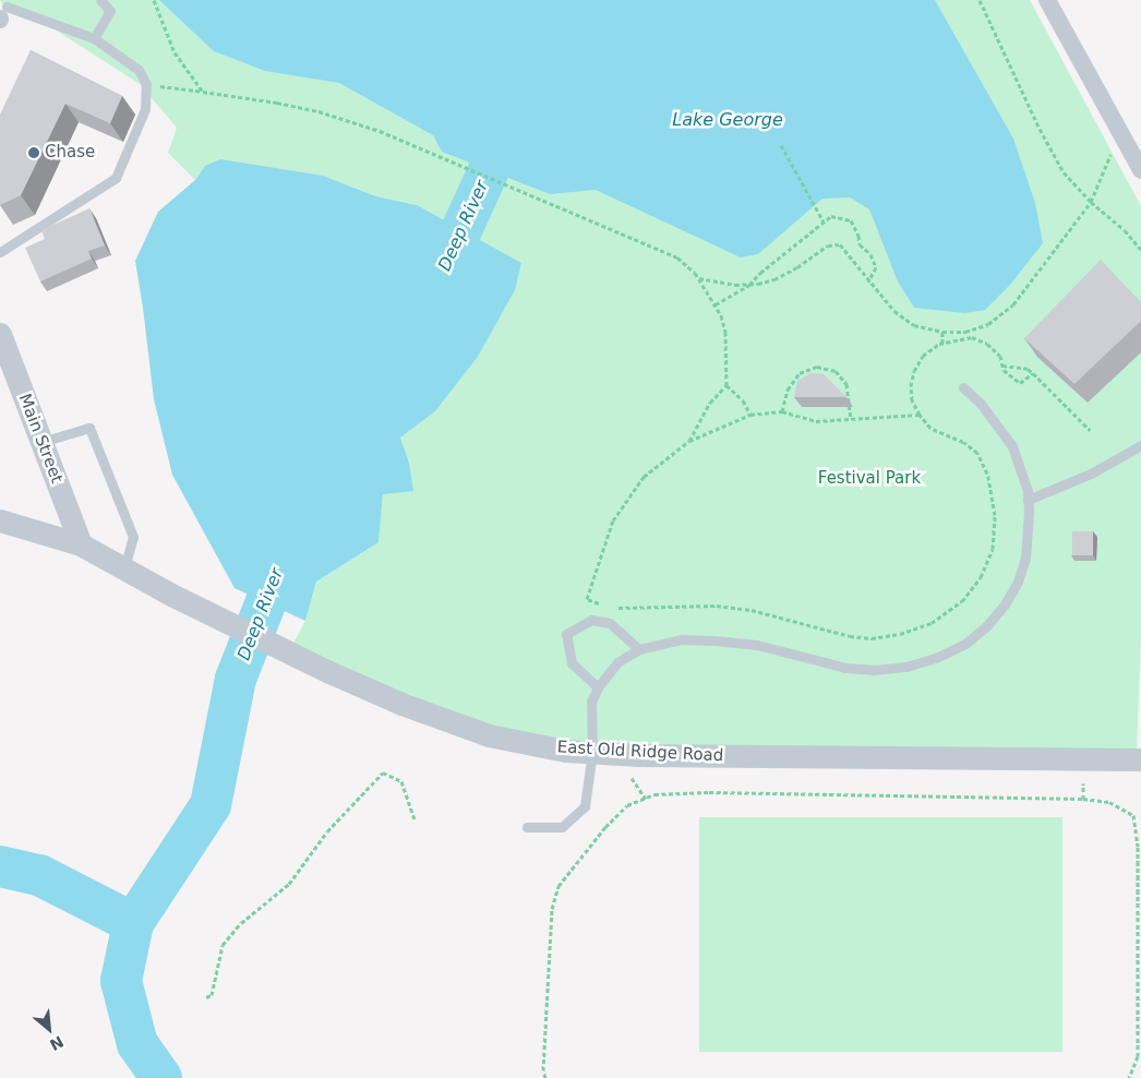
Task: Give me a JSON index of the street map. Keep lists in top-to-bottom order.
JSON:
{
  "streets": {
    "street": ["Main Street", "East Old Ridge Road"]
  },
  "crossings": [
    ["Main Street", "East Old Ridge Road"]
  ],
  "water": ["Lake George", "Deep River"],
  "parks": ["Festival Park"],
  "places": ["Chase"],
  "north": "bottom right"
}
